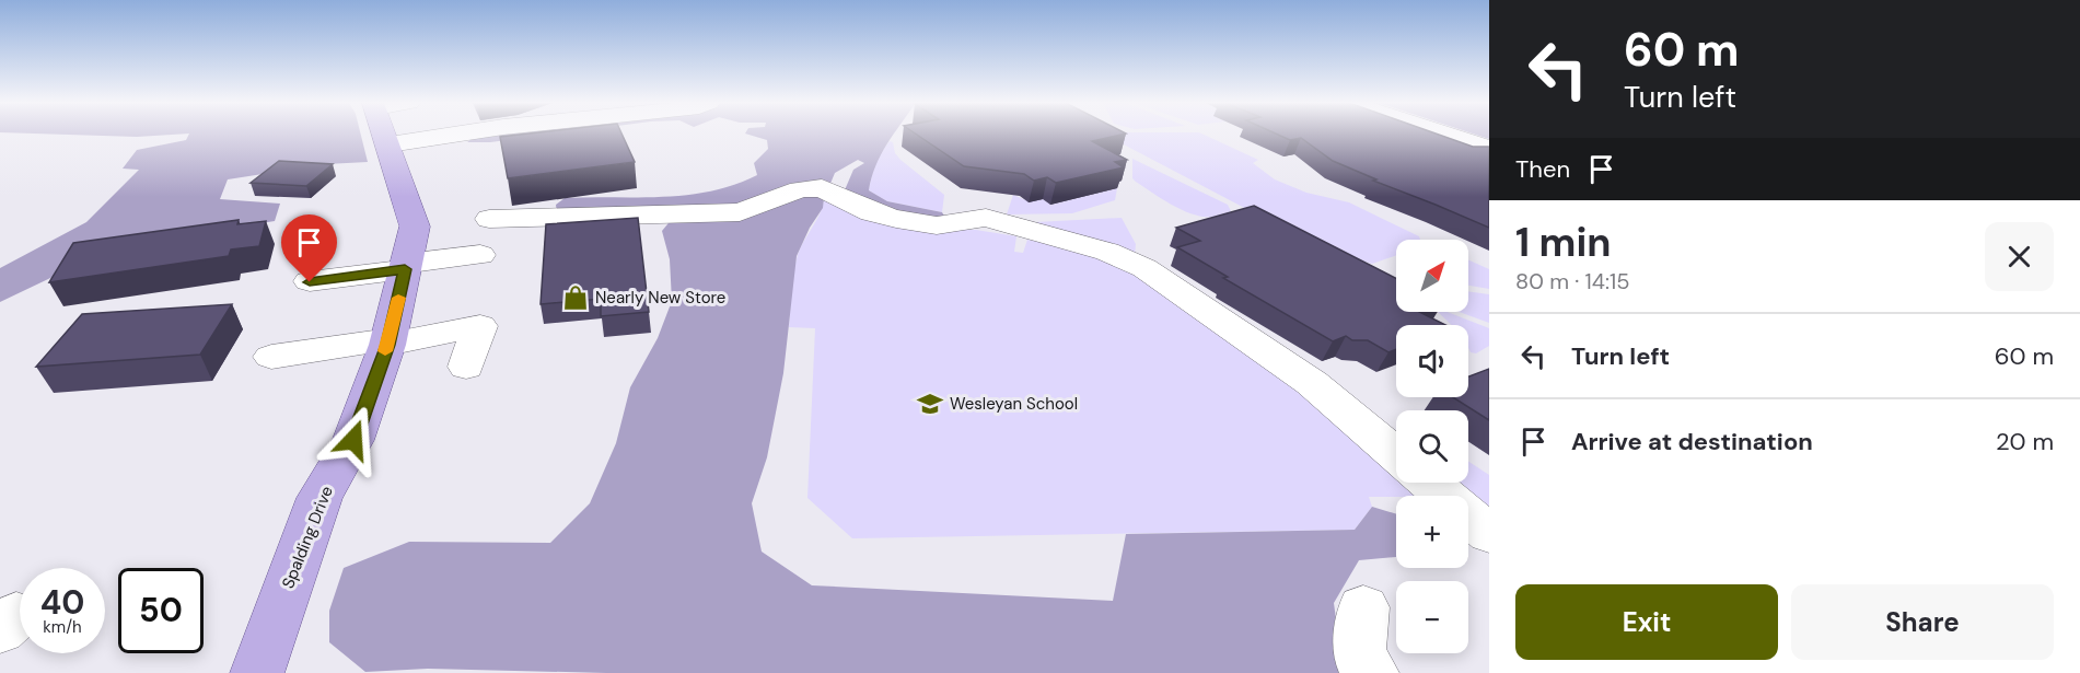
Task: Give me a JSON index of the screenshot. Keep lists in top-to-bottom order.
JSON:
{
  "streets": {
    "main road": ["Spalding Drive"]
  },
  "places": {
    "shop": ["Nearly New Store"],
    "school or university": ["Wesleyan School"]
  },
  "north": "top right",
  "page": {
    "turn": ["60 m", "Turn left"],
    "then": "Then",
    "heading": ["1 min", "80 m · 14:15"],
    "map_buttons": ["+", "−"],
    "list": [
      {
        "name": "Turn left",
        "value": "60 m"
      },
      {
        "name": "Arrive at destination",
        "value": "20 m"
      }
    ],
    "speed": "40 km/h",
    "limit": "50",
    "buttons": ["Exit", "Share"]
  }
}
